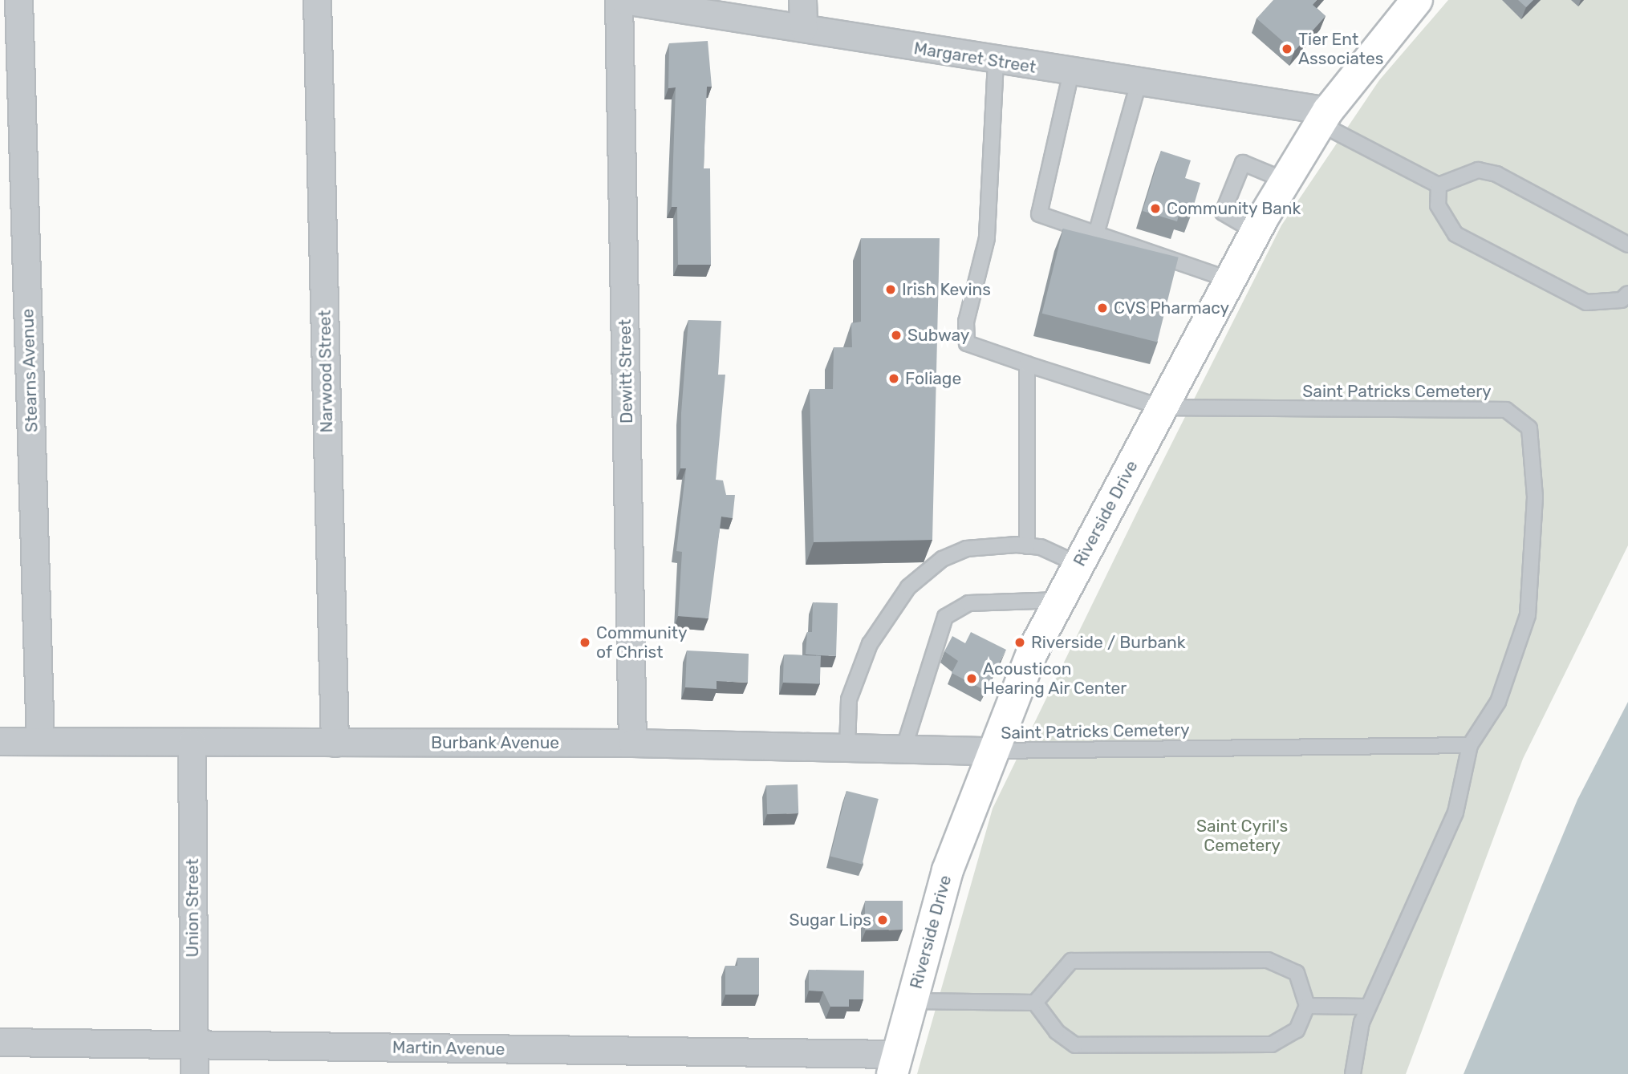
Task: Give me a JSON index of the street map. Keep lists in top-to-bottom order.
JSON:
{
  "streets": {
    "main road": ["Riverside Drive"],
    "street": [
      "Margaret Street",
      "Stearns Avenue",
      "Narwood Street",
      "Dewitt Street",
      "Burbank Avenue",
      "Union Street",
      "Martin Avenue"
    ],
    "lane": ["Saint Patricks Cemetery"]
  },
  "crossings": [
    ["Margaret Street", "Saint Patricks Cemetery"],
    ["Margaret Street", "Riverside Drive"],
    ["Stearns Avenue", "Burbank Avenue"],
    ["Narwood Street", "Burbank Avenue"],
    ["Dewitt Street", "Burbank Avenue"],
    ["Saint Patricks Cemetery", "Riverside Drive"],
    ["Saint Patricks Cemetery", "Burbank Avenue"],
    ["Riverside Drive", "Burbank Avenue"],
    ["Riverside Drive", "Martin Avenue"],
    ["Burbank Avenue", "Union Street"],
    ["Union Street", "Martin Avenue"]
  ],
  "parks": ["Saint Cyril's Cemetery"],
  "places": [
    "Tier Ent Associates",
    "Community Bank",
    "Irish Kevins",
    "CVS Pharmacy",
    "Subway",
    "Foliage",
    "Community of Christ",
    "Riverside / Burbank",
    "Acousticon Hearing Air Center",
    "Sugar Lips"
  ]
}
